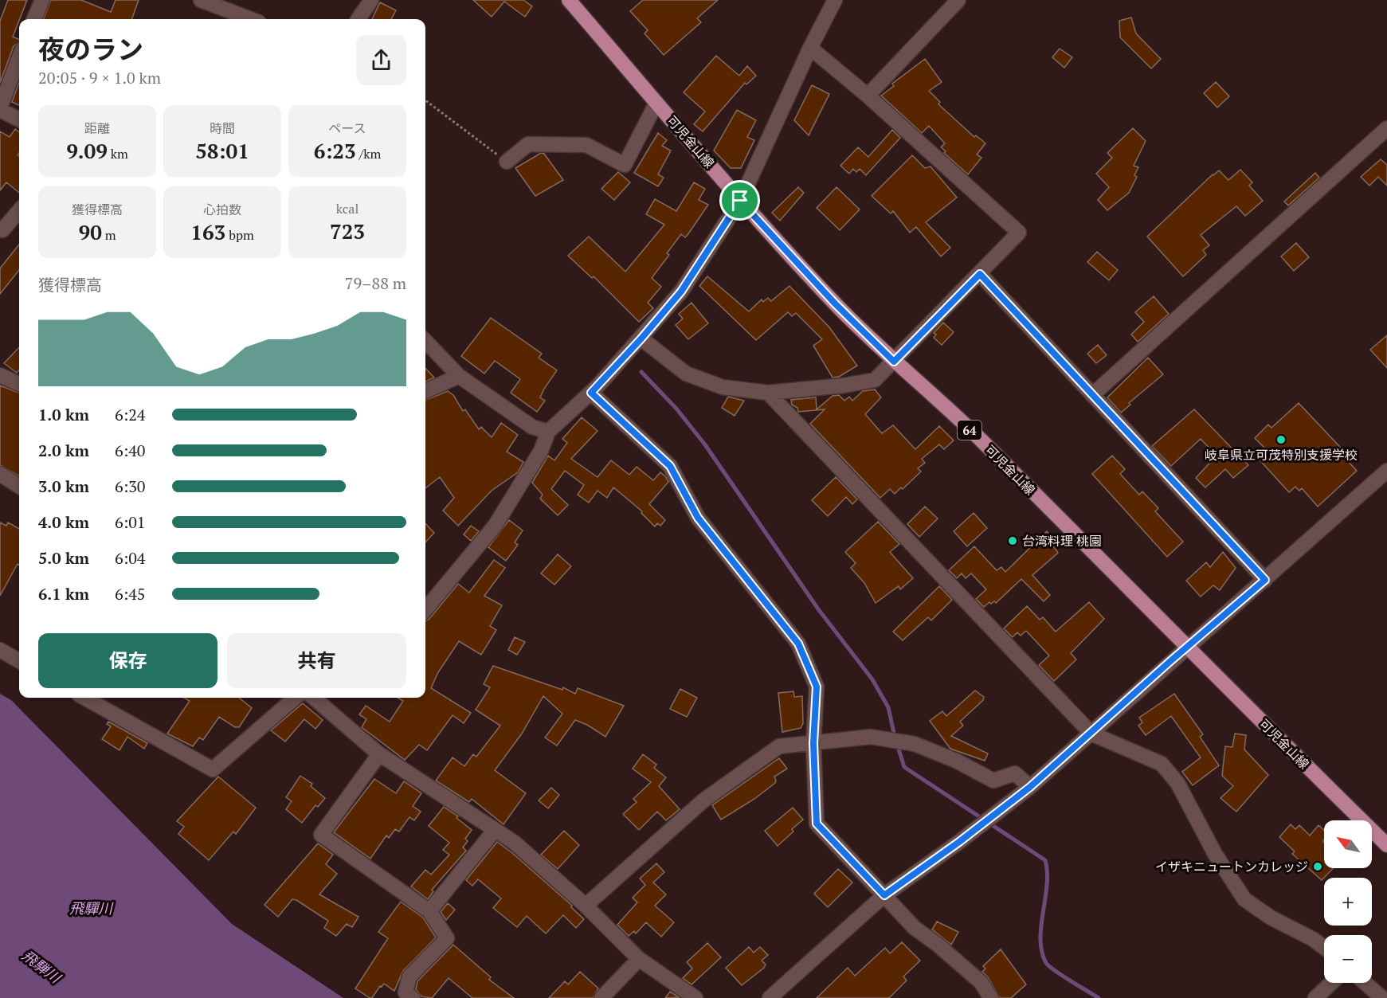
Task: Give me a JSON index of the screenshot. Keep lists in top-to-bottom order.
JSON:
{
  "streets": {
    "main road": ["可児金山線", "64"]
  },
  "water": ["飛驒川", "飛騨川"],
  "places": ["岐阜県立可茂特別支援学校", "台湾料理 桃園", "イザキニュートンカレッジ"],
  "north": "top left",
  "page": {
    "heading": ["夜のラン", "20:05 · 9 × 1.0 km"],
    "stats": [
      ["距離", "9.09 km"],
      ["時間", "58:01"],
      ["ペース", "6:23 /km"],
      ["獲得標高", "90 m"],
      ["心拍数", "163 bpm"],
      ["kcal", "723"]
    ],
    "chart": ["獲得標高", "79–88 m"],
    "list": [
      {
        "name": "1.0 km",
        "note": "6:24"
      },
      {
        "name": "2.0 km",
        "note": "6:40"
      },
      {
        "name": "3.0 km",
        "note": "6:30"
      },
      {
        "name": "4.0 km",
        "note": "6:01"
      },
      {
        "name": "5.0 km",
        "note": "6:04"
      },
      {
        "name": "6.1 km",
        "note": "6:45"
      }
    ],
    "buttons": ["保存", "共有"],
    "map_buttons": ["+", "−"]
  }
}
